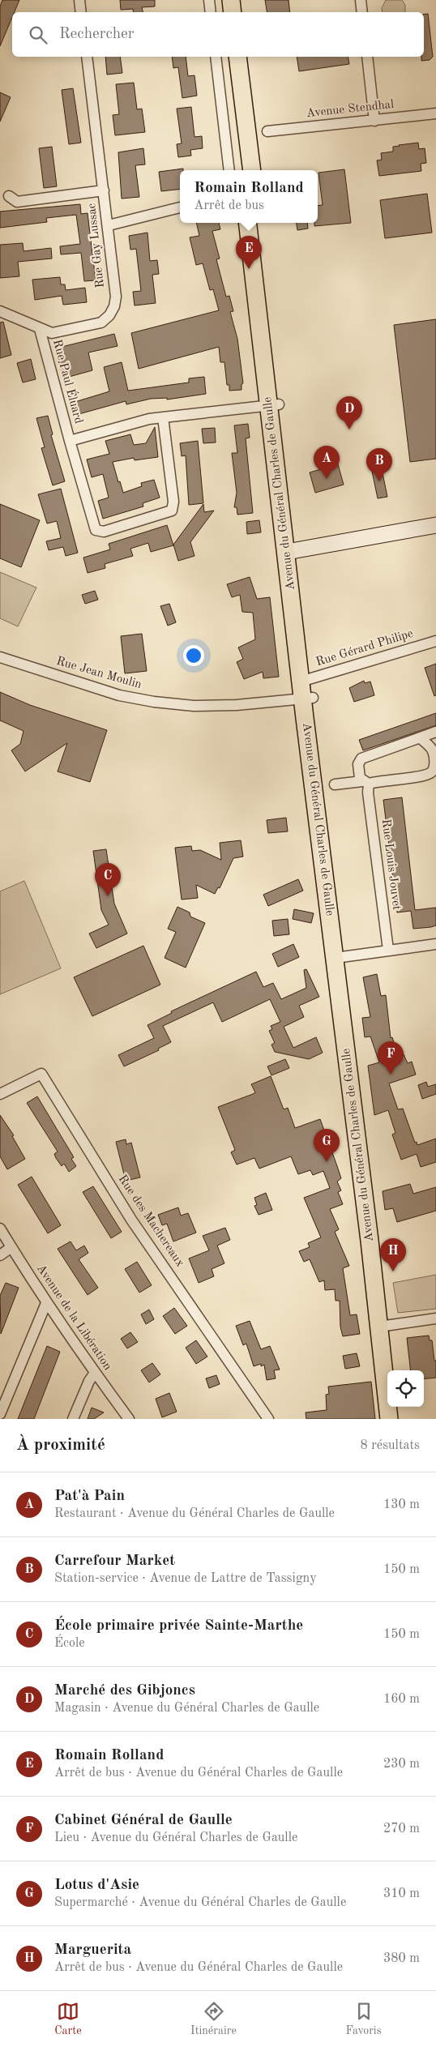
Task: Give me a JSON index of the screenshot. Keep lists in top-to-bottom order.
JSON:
{
  "streets": {
    "main road": ["Avenue du Général Charles de Gaulle"],
    "street": [
      "Avenue Stendhal",
      "Rue Gay Lussac",
      "Rue Paul Éluard",
      "Rue Gérard Philipe",
      "Rue Jean Moulin",
      "Rue Louis Jouvet",
      "Rue des Machereaux",
      "Avenue de la Libération"
    ]
  },
  "crossings": [
    ["Rue Gay Lussac", "Rue Paul Éluard"],
    ["Avenue du Général Charles de Gaulle", "Rue Gérard Philipe"],
    ["Avenue du Général Charles de Gaulle", "Rue Jean Moulin"]
  ],
  "page": {
    "search": "Rechercher",
    "popup": ["Romain Rolland", "Arrêt de bus"],
    "pins": [
      "E",
      "D",
      "A",
      "B",
      "C",
      "F",
      "G",
      "H"
    ],
    "heading": ["À proximité", "8 résultats"],
    "list": [
      {
        "mark": "A",
        "name": "Pat'à Pain",
        "note": "Restaurant · Avenue du Général Charles de Gaulle",
        "value": "130 m"
      },
      {
        "mark": "B",
        "name": "Carrefour Market",
        "note": "Station-service · Avenue de Lattre de Tassigny",
        "value": "150 m"
      },
      {
        "mark": "C",
        "name": "École primaire privée Sainte-Marthe",
        "note": "École",
        "value": "150 m"
      },
      {
        "mark": "D",
        "name": "Marché des Gibjoncs",
        "note": "Magasin · Avenue du Général Charles de Gaulle",
        "value": "160 m"
      },
      {
        "mark": "E",
        "name": "Romain Rolland",
        "note": "Arrêt de bus · Avenue du Général Charles de Gaulle",
        "value": "230 m"
      },
      {
        "mark": "F",
        "name": "Cabinet Général de Gaulle",
        "note": "Lieu · Avenue du Général Charles de Gaulle",
        "value": "270 m"
      },
      {
        "mark": "G",
        "name": "Lotus d'Asie",
        "note": "Supermarché · Avenue du Général Charles de Gaulle",
        "value": "310 m"
      },
      {
        "mark": "H",
        "name": "Marguerita",
        "note": "Arrêt de bus · Avenue du Général Charles de Gaulle",
        "value": "380 m"
      }
    ],
    "nav": ["Carte", "Itinéraire", "Favoris"]
  }
}
